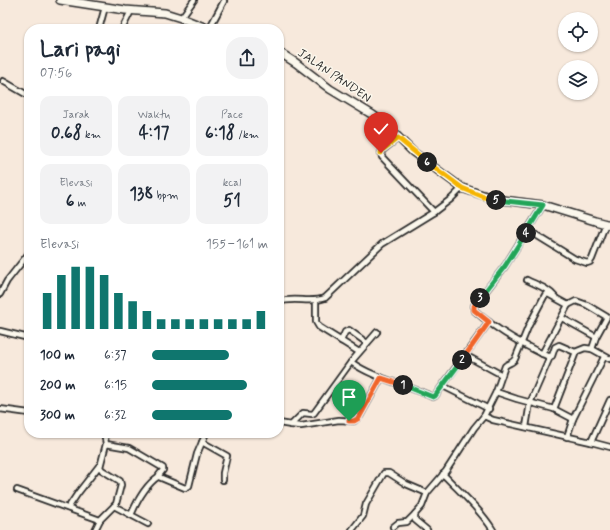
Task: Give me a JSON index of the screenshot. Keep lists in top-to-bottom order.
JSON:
{
  "streets": {
    "street": ["JALAN PANDEN"]
  },
  "page": {
    "heading": ["Lari pagi", "07:56"],
    "stats": [
      ["Jarak", "0.68 km"],
      ["Waktu", "4:17"],
      ["Pace", "6:18 /km"],
      ["Elevasi", "6 m"],
      ["138 bpm"],
      ["kcal", "51"]
    ],
    "pins": [
      "6",
      "5",
      "4",
      "3",
      "2",
      "1"
    ],
    "chart": ["Elevasi", "155–161 m"],
    "list": [
      {
        "name": "100 m",
        "note": "6:37"
      },
      {
        "name": "200 m",
        "note": "6:15"
      },
      {
        "name": "300 m",
        "note": "6:32"
      }
    ]
  }
}
